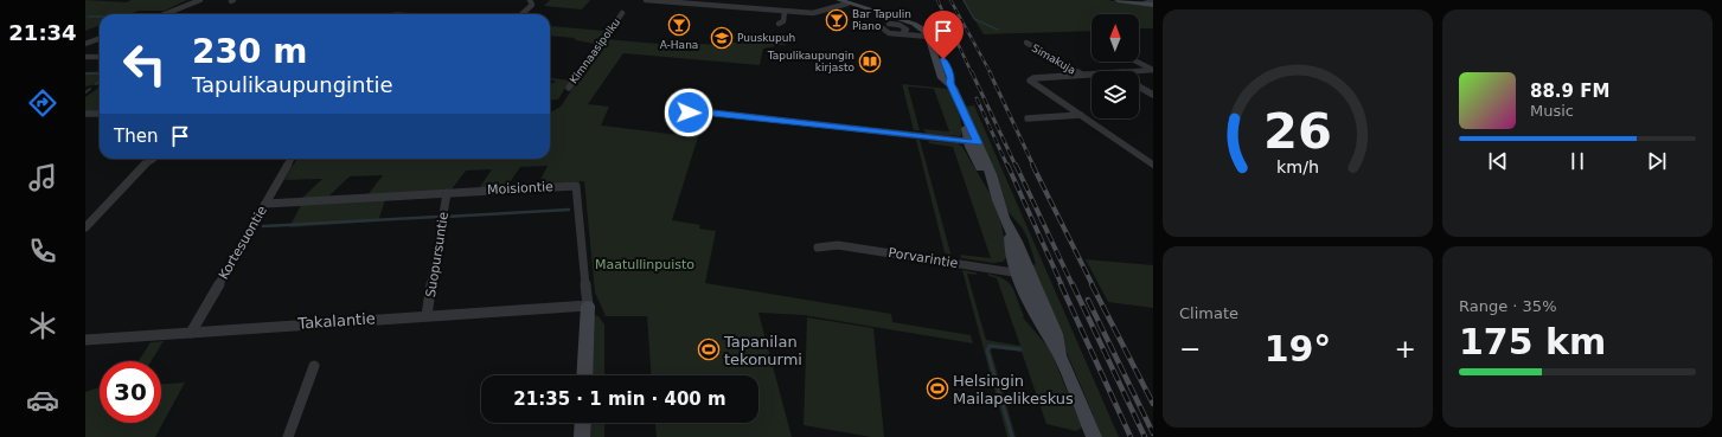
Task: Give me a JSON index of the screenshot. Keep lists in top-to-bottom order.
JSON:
{
  "streets": {
    "main road": ["Moisiontie"],
    "street": [
      "Kimnaasipolku",
      "Simakuja",
      "Kortesuontie",
      "Suopursuntie",
      "Porvarintie",
      "Takalantie"
    ]
  },
  "crossings": [
    ["Moisiontie", "Kortesuontie"],
    ["Moisiontie", "Suopursuntie"],
    ["Moisiontie", "Takalantie"],
    ["Kortesuontie", "Takalantie"],
    ["Suopursuntie", "Takalantie"]
  ],
  "parks": ["Maatullinpuisto"],
  "places": {
    "bar": ["Bar Tapulin Piano", "A-Hana"],
    "school or university": ["Puuskupuh"],
    "library": ["Tapulikaupungin kirjasto"],
    "sports": ["Tapanilan tekonurmi", "Helsingin Mailapelikeskus"]
  },
  "north": "top",
  "page": {
    "tabs": "21:34",
    "turn": ["230 m", "Tapulikaupungintie"],
    "song": ["88.9 FM", "Music"],
    "then": "Then",
    "tile": [
      "Climate",
      ["Range · 35%", "175 km"]
    ],
    "heat": ["−", "19°", "+"],
    "limit": "30",
    "trip": "21:35 · 1 min · 400 m",
    "gauge": ["26", "km/h"]
  }
}
